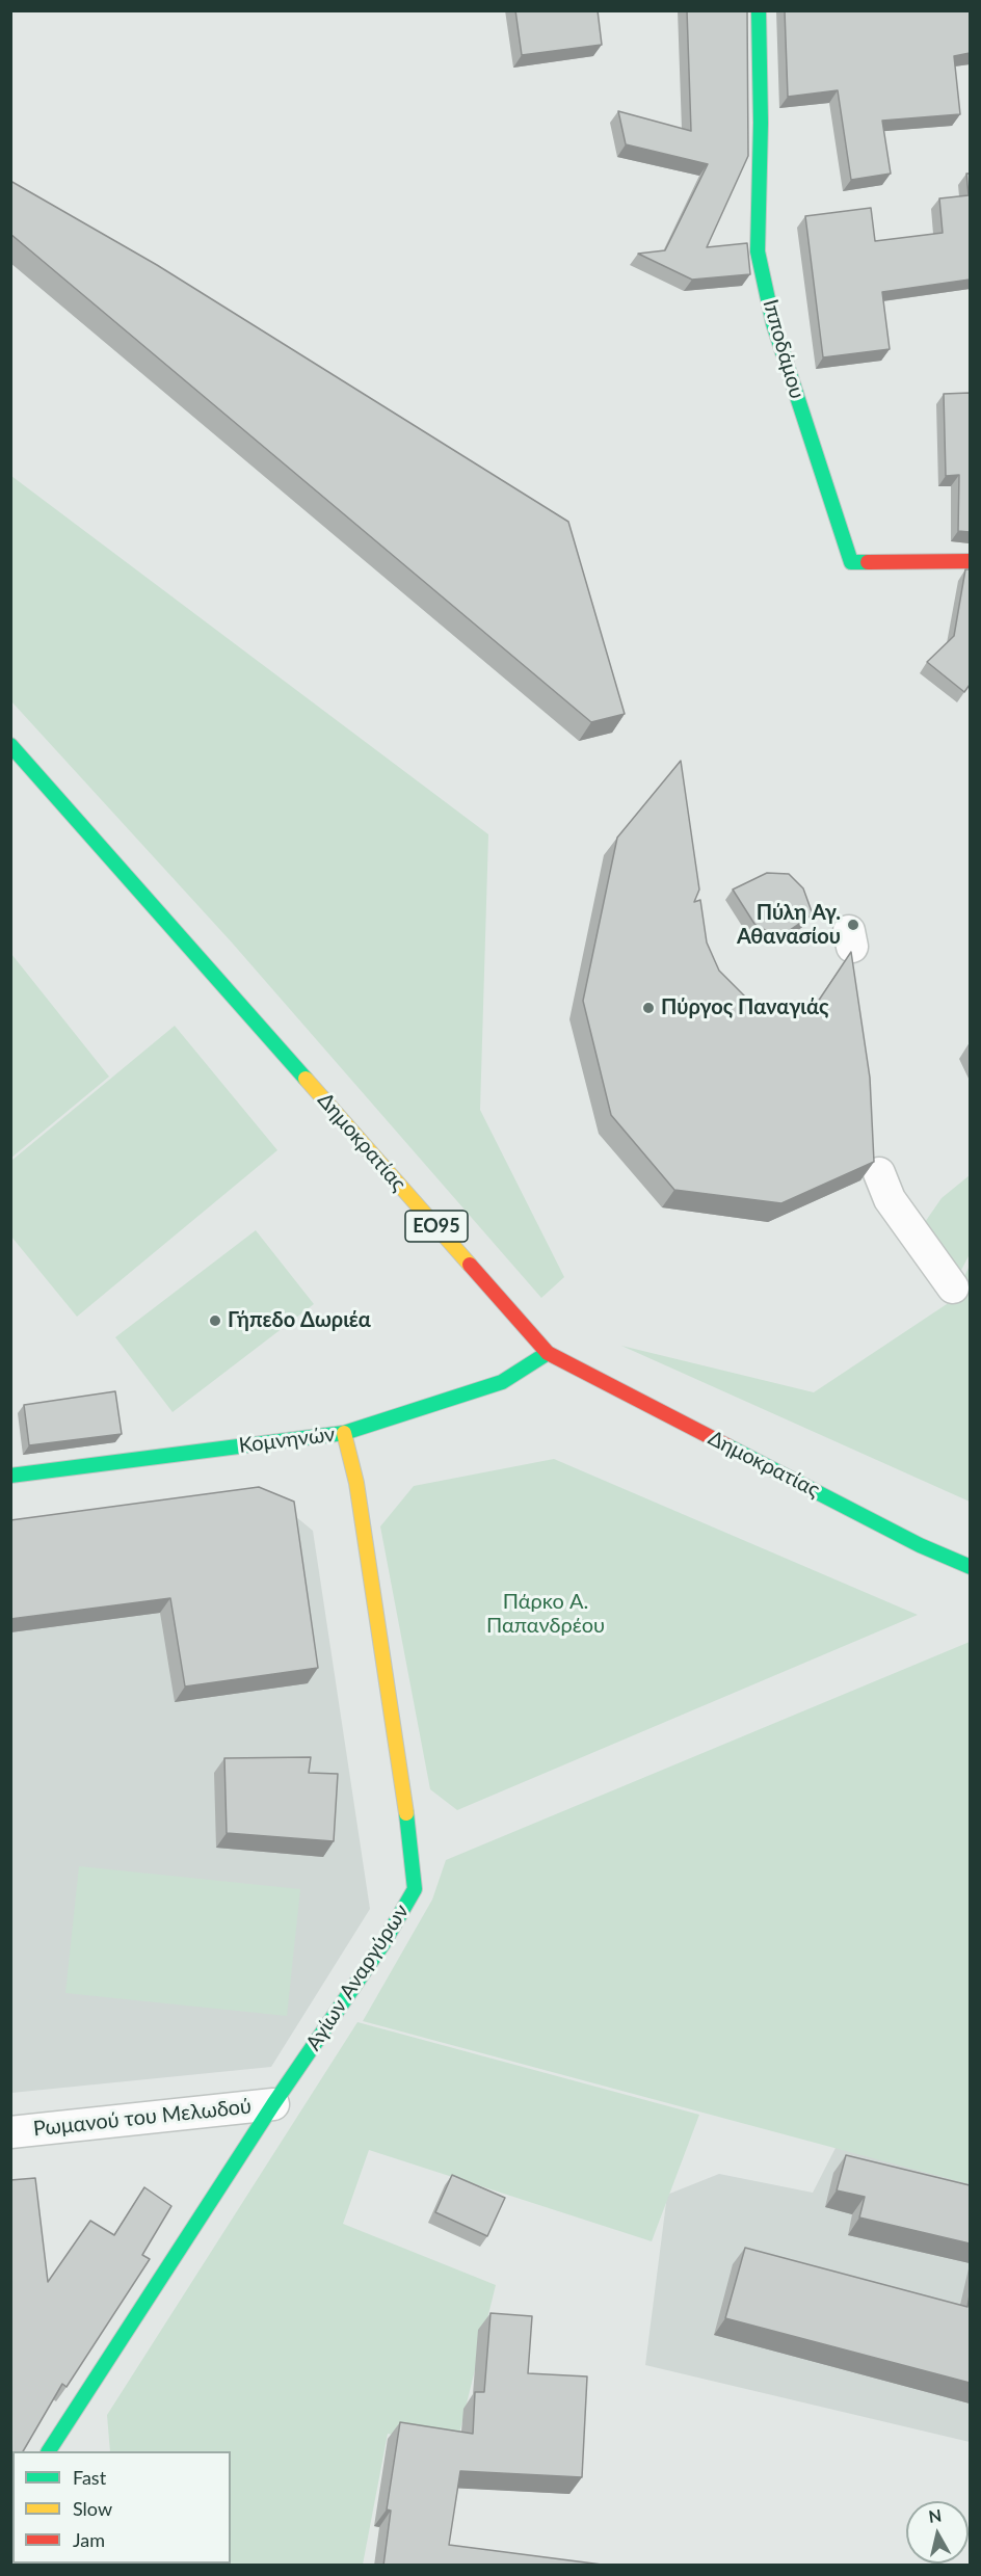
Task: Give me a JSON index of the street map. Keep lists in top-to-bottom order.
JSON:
{
  "streets": {
    "street": [
      "Ιπποδάμου",
      "Δημοκρατίας",
      "ΕΟ95",
      "Κομνηνών",
      "Αγίων Αναργύρων",
      "Ρωμανού του Μελωδού"
    ]
  },
  "crossings": [
    ["Δημοκρατίας", "Κομνηνών"],
    ["Κομνηνών", "Αγίων Αναργύρων"],
    ["Αγίων Αναργύρων", "Ρωμανού του Μελωδού"]
  ],
  "parks": ["Πάρκο Α. Παπανδρέου"],
  "places": ["Πύλη Αγ. Αθανασίου", "Πύργος Παναγιάς", "Γήπεδο Δωριέα"],
  "legend": ["Fast", "Slow", "Jam"],
  "north": "top"
}
